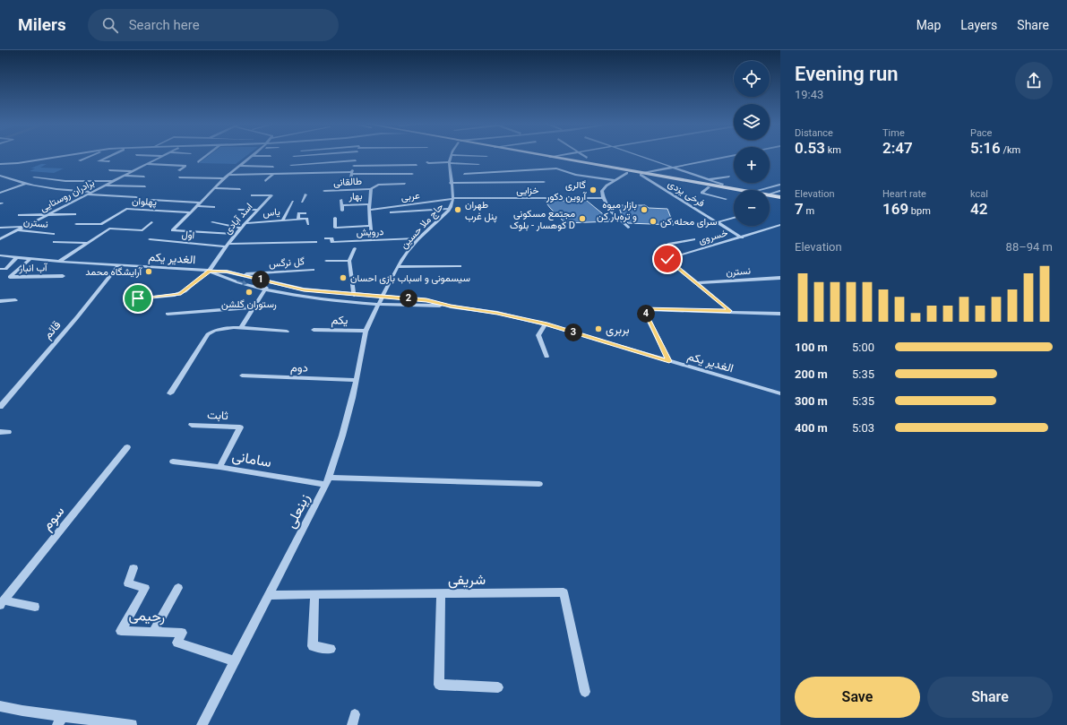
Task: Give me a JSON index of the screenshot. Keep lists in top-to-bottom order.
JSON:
{
  "streets": {
    "street": [
      "طالقانی",
      "خزایی",
      "فرخی یزدی",
      "برادران روستایی",
      "بهار",
      "عربی",
      "پهلوان",
      "یاس",
      "اسد آبادی",
      "نسترن",
      "حاج ملا حسین",
      "درویش",
      "اول",
      "خسروی",
      "الغدیر یکم",
      "گل نرگس",
      "آب انبار",
      "یکم",
      "قائم",
      "دوم",
      "ثابت",
      "سامانی",
      "زینعلی",
      "سوم",
      "شریفی",
      "رحیمی"
    ]
  },
  "crossings": [
    ["طالقانی", "بهار"],
    ["طالقانی", "عربی"],
    ["طالقانی", "درویش"],
    ["خزایی", "عربی"],
    ["خزایی", "حاج ملا حسین"],
    ["فرخی یزدی", "خسروی"],
    ["برادران روستایی", "نسترن"],
    ["عربی", "حاج ملا حسین"],
    ["یاس", "اسد آبادی"],
    ["اسد آبادی", "اول"],
    ["اسد آبادی", "الغدیر یکم"],
    ["نسترن", "خسروی"],
    ["حاج ملا حسین", "درویش"],
    ["حاج ملا حسین", "الغدیر یکم"],
    ["حاج ملا حسین", "زینعلی"],
    ["الغدیر یکم", "گل نرگس"],
    ["الغدیر یکم", "آب انبار"],
    ["الغدیر یکم", "قائم"],
    ["الغدیر یکم", "زینعلی"],
    ["یکم", "زینعلی"],
    ["دوم", "زینعلی"],
    ["ثابت", "سامانی"],
    ["سامانی", "زینعلی"],
    ["زینعلی", "شریفی"],
    ["زینعلی", "رحیمی"]
  ],
  "places": [
    "گالری آروین دکور",
    "طهران پنل غرب",
    "بازار میوه و تره‌بار کن",
    "مجتمع مسکونی کوهسار - بلوک D",
    "سرای محله کن",
    "آرایشگاه محمد",
    "سیسمونی و اسباب بازی احسان",
    "رستوران گلشن",
    "بربری"
  ],
  "page": {
    "header": "Milers",
    "search": "Search here",
    "nav": ["Map", "Layers", "Share"],
    "heading": ["Evening run", "19:43"],
    "map_buttons": ["+", "−"],
    "stats": [
      ["Distance", "0.53 km"],
      ["Time", "2:47"],
      ["Pace", "5:16 /km"],
      ["Elevation", "7 m"],
      ["Heart rate", "169 bpm"],
      ["kcal", "42"]
    ],
    "chart": ["Elevation", "88–94 m"],
    "pins": [
      "1",
      "2",
      "4",
      "3"
    ],
    "list": [
      {
        "name": "100 m",
        "note": "5:00"
      },
      {
        "name": "200 m",
        "note": "5:35"
      },
      {
        "name": "300 m",
        "note": "5:35"
      },
      {
        "name": "400 m",
        "note": "5:03"
      }
    ],
    "buttons": ["Save", "Share"]
  }
}
